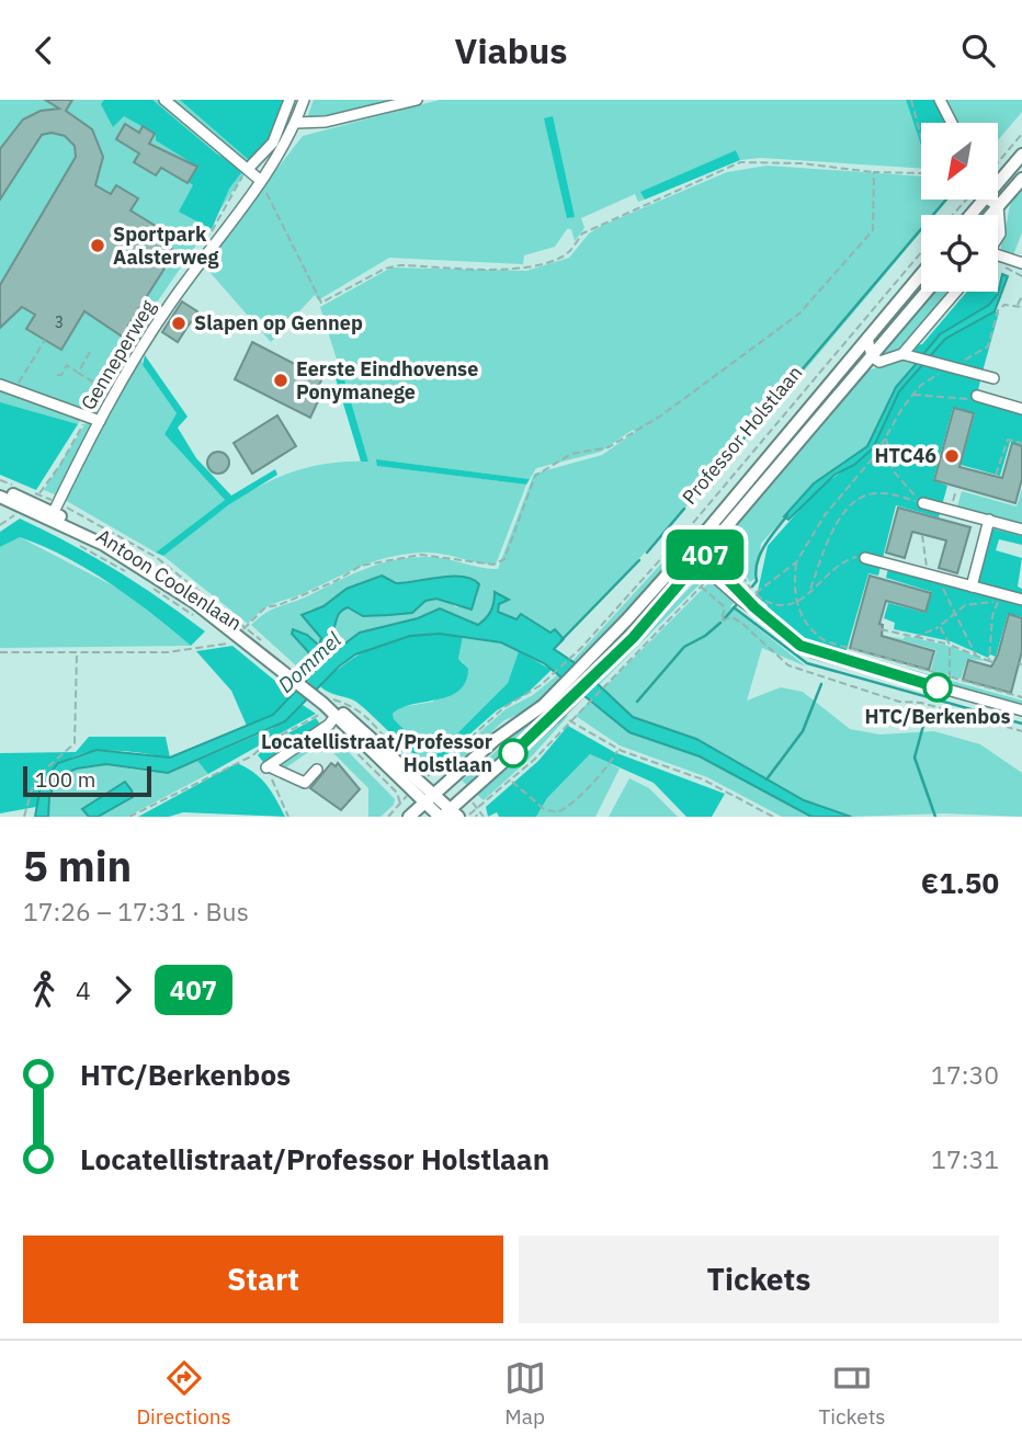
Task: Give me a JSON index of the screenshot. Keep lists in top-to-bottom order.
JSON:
{
  "streets": {
    "main road": ["Professor Holstlaan", "Antoon Coolenlaan"],
    "street": ["Genneperweg"]
  },
  "crossings": [
    ["Genneperweg", "Antoon Coolenlaan"],
    ["Professor Holstlaan", "Antoon Coolenlaan"]
  ],
  "water": ["Dommel"],
  "places": [
    "Sportpark Aalsterweg",
    "Slapen op Gennep",
    "Eerste Eindhovense Ponymanege",
    "HTC46",
    "HTC/Berkenbos",
    "Locatellistraat/Professor Holstlaan"
  ],
  "lines": ["bus line 407"],
  "house_numbers": ["3"],
  "scale_bar": "100 m",
  "north": "bottom left",
  "page": {
    "header": "Viabus",
    "on_map": "407",
    "scale": "100 m",
    "heading": ["5 min", "17:26 – 17:31 · Bus", "€1.50"],
    "legs": ["4", "407"],
    "list": [
      {
        "name": "HTC/Berkenbos",
        "value": "17:30"
      },
      {
        "name": "Locatellistraat/Professor Holstlaan",
        "value": "17:31"
      }
    ],
    "buttons": ["Start", "Tickets"],
    "tabs": ["Directions", "Map", "Tickets"]
  }
}
